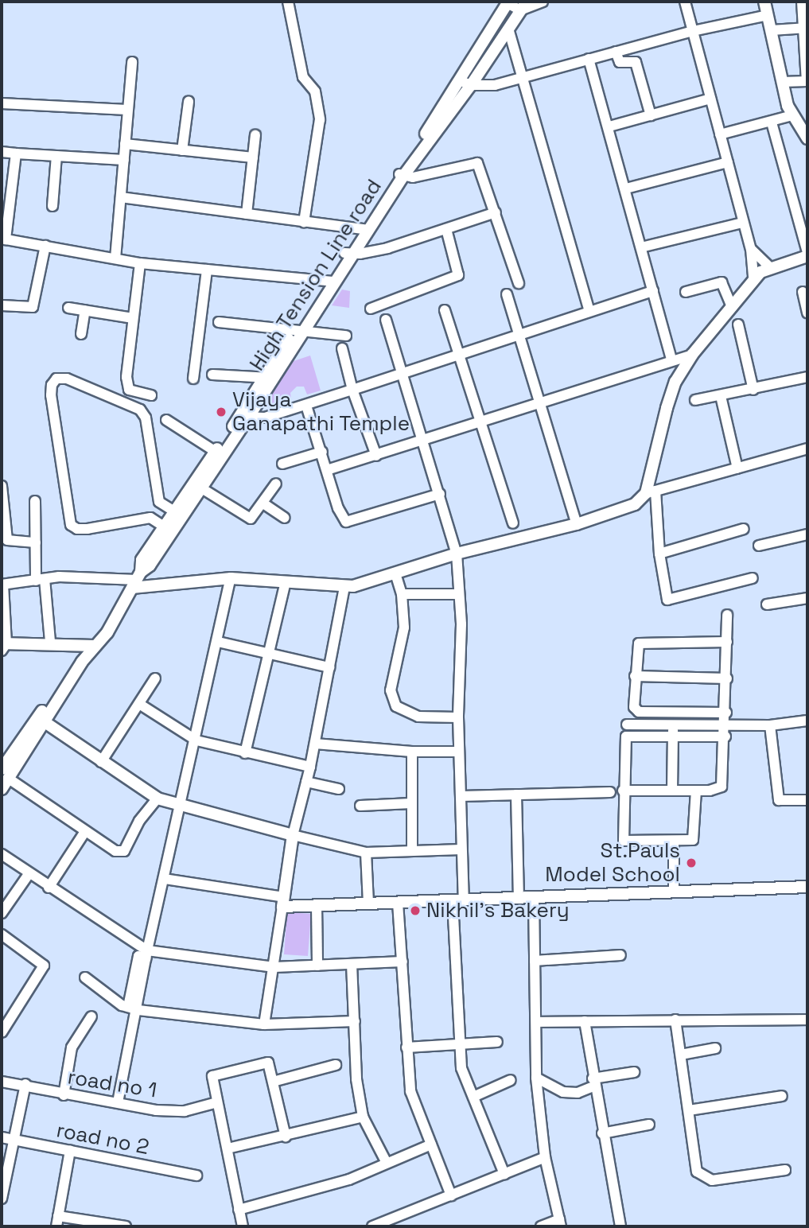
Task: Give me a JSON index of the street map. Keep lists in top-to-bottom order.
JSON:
{
  "streets": {
    "street": ["High Tension Line road", "road no 1", "road no 2"]
  },
  "places": ["Vijaya Ganapathi Temple", "St.Pauls Model School", "Nikhil's Bakery"]
}
